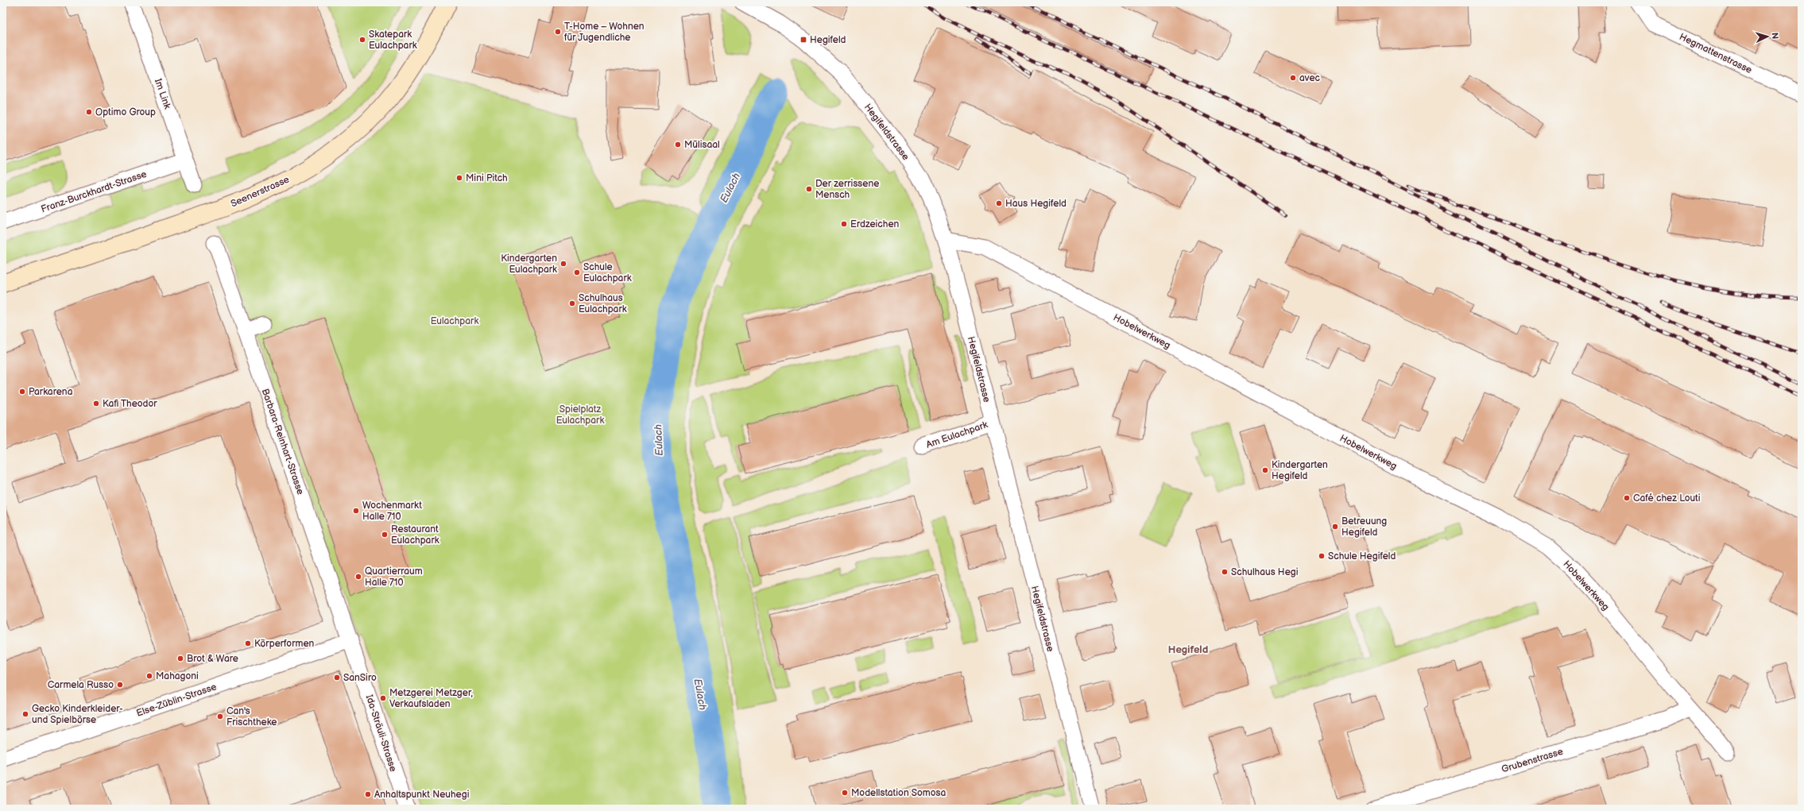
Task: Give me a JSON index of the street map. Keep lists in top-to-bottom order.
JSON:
{
  "streets": {
    "main road": ["Seenerstrasse"],
    "street": [
      "Hegmattenstrasse",
      "Im Link",
      "Hegifeldstrasse",
      "Franz-Burckhardt-Strasse",
      "Hobelwerkweg",
      "Am Eulachpark",
      "Barbara-Reinhart-Strasse",
      "Else-Züblin-Strasse",
      "Ida-Sträuli-Strasse",
      "Grubenstrasse"
    ]
  },
  "crossings": [
    ["Im Link", "Franz-Burckhardt-Strasse"],
    ["Hegifeldstrasse", "Hobelwerkweg"],
    ["Hegifeldstrasse", "Am Eulachpark"],
    ["Hobelwerkweg", "Grubenstrasse"],
    ["Barbara-Reinhart-Strasse", "Else-Züblin-Strasse"],
    ["Barbara-Reinhart-Strasse", "Ida-Sträuli-Strasse"],
    ["Else-Züblin-Strasse", "Ida-Sträuli-Strasse"]
  ],
  "districts": ["Hegifeld"],
  "water": ["Eulach"],
  "parks": ["Eulachpark", "Spielplatz Eulachpark"],
  "places": {
    "other": [
      "T-Home – Wohnen für Jugendliche",
      "Skatepark Eulachpark",
      "avec",
      "Optimo Group",
      "Mülisaal",
      "Mini Pitch",
      "Der zerrissene Mensch",
      "Haus Hegifeld",
      "Erdzeichen",
      "Kindergarten Eulachpark",
      "Schule Eulachpark",
      "Schulhaus Eulachpark",
      "Parkarena",
      "Kafi Theodor",
      "Kindergarten Hegifeld",
      "Café chez Louti",
      "Wochenmarkt Halle 710",
      "Betreuung Hegifeld",
      "Restaurant Eulachpark",
      "Schule Hegifeld",
      "Schulhaus Hegi",
      "Quartierraum Halle 710",
      "Körperformen",
      "Brot & Ware",
      "Mahagoni",
      "SanSiro",
      "Carmela Russo",
      "Metzgerei Metzger, Verkaufsladen",
      "Gecko Kinderkleider- und Spielbörse",
      "Can's Frischtheke",
      "Modellstation Somosa",
      "Anhaltspunkt Neuhegi"
    ],
    "transit": ["Hegifeld"]
  },
  "north": "right"
}
